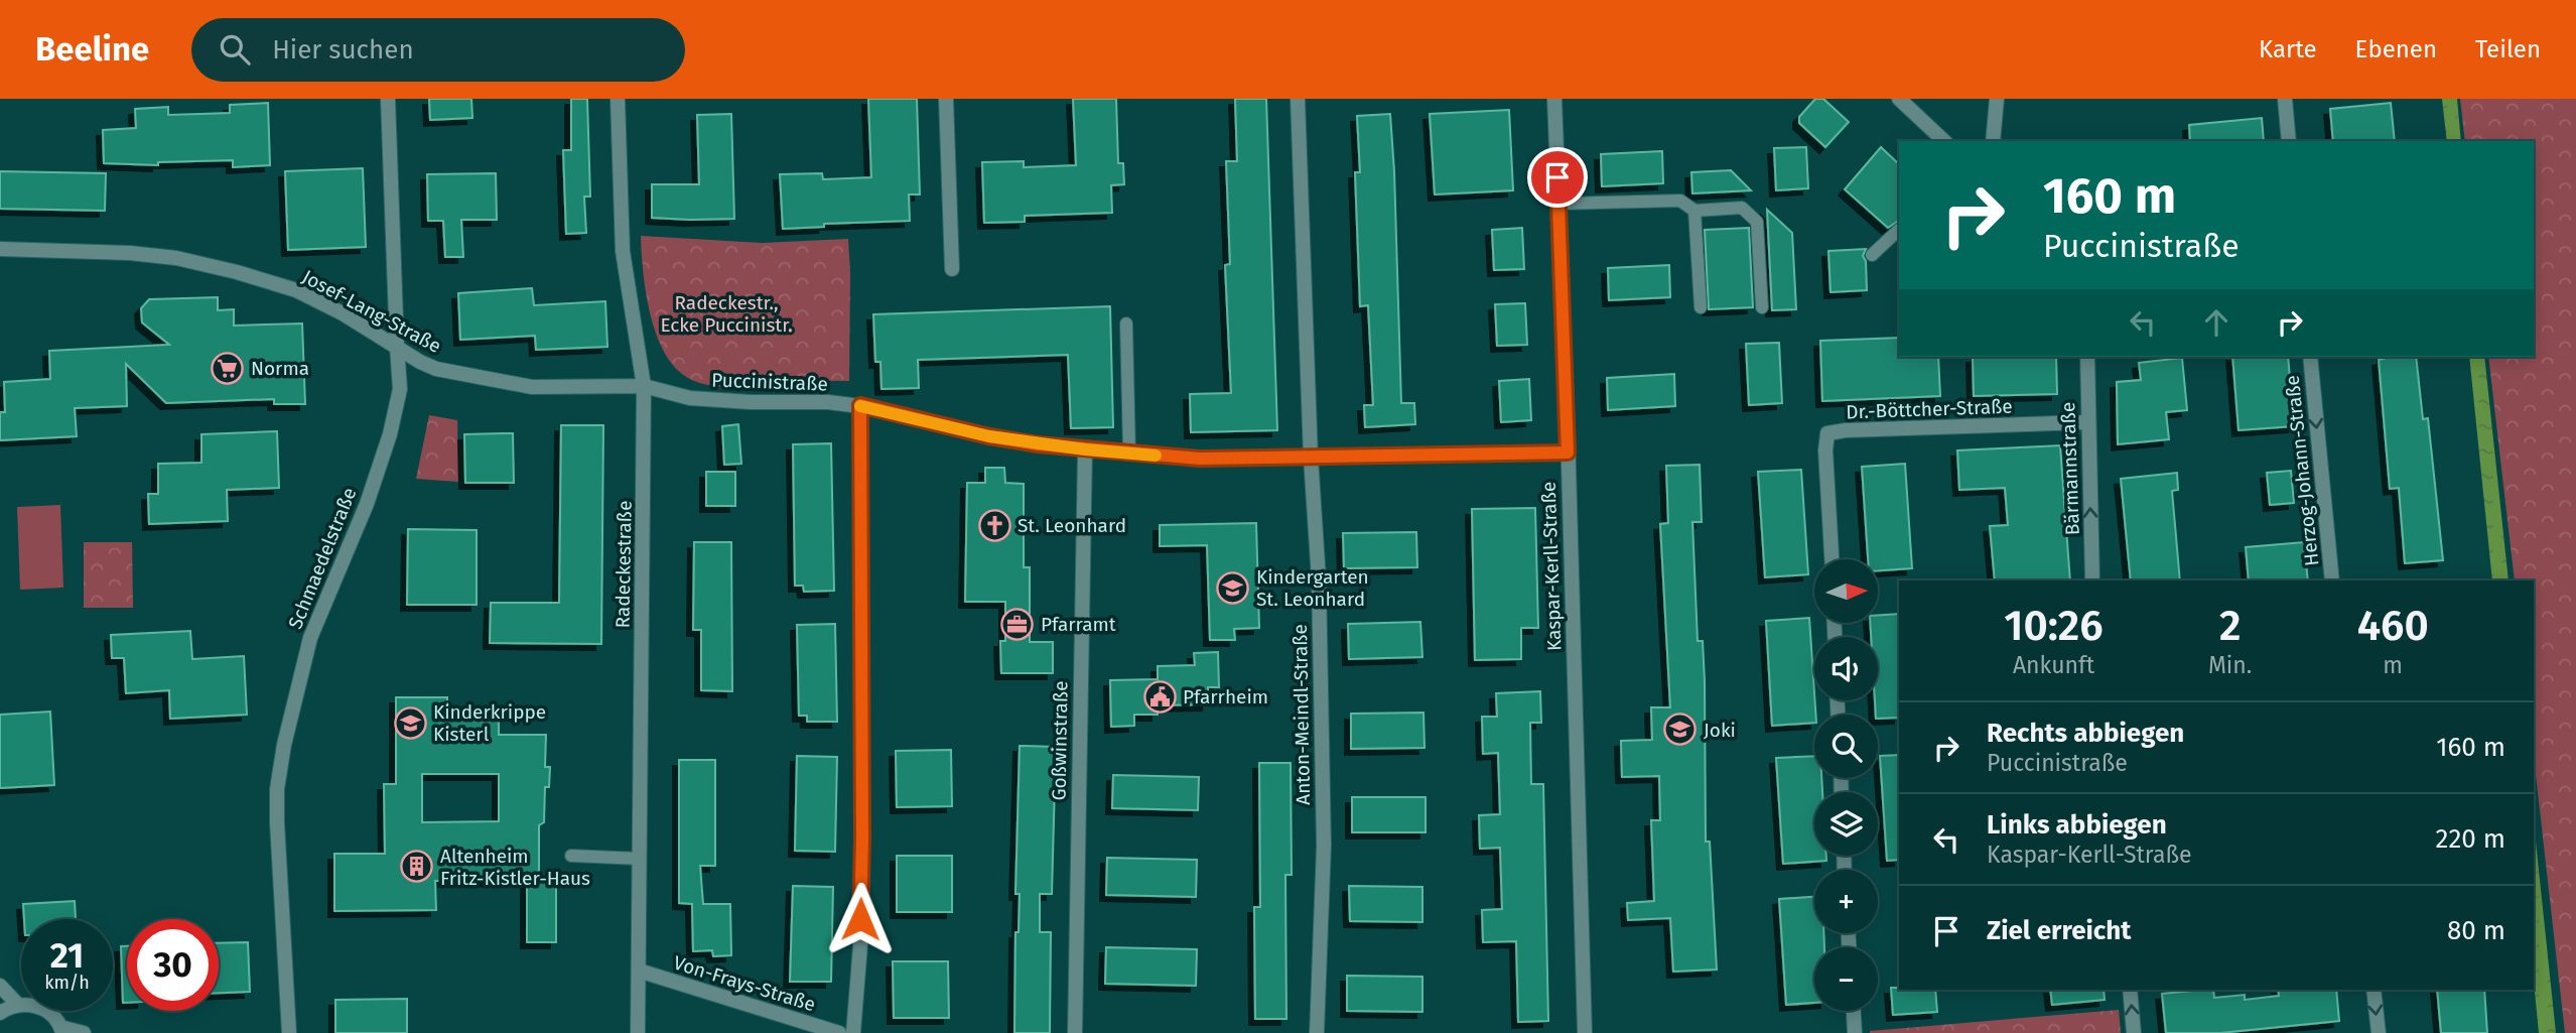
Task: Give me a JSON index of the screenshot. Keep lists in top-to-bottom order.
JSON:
{
  "streets": {
    "street": [
      "Josef-Lang-Straße",
      "Puccinistraße",
      "Dr.-Böttcher-Straße",
      "Bärmannstraße",
      "Herzog-Johann-Straße",
      "Schmaedelstraße",
      "Radeckestraße",
      "Kaspar-Kerll-Straße",
      "Anton-Meindl-Straße",
      "Goßwinstraße",
      "Von-Frays-Straße"
    ]
  },
  "crossings": [
    ["Josef-Lang-Straße", "Puccinistraße"],
    ["Josef-Lang-Straße", "Schmaedelstraße"],
    ["Josef-Lang-Straße", "Radeckestraße"],
    ["Puccinistraße", "Radeckestraße"],
    ["Puccinistraße", "Kaspar-Kerll-Straße"],
    ["Puccinistraße", "Anton-Meindl-Straße"],
    ["Puccinistraße", "Goßwinstraße"],
    ["Dr.-Böttcher-Straße", "Bärmannstraße"],
    ["Radeckestraße", "Von-Frays-Straße"]
  ],
  "one_way": ["Bärmannstraße", "Herzog-Johann-Straße"],
  "parks": ["Radeckestr., Ecke Puccinistr."],
  "places": {
    "supermarket": ["Norma"],
    "church": ["St. Leonhard"],
    "school or university": ["Kindergarten St. Leonhard", "Kinderkrippe Kisterl", "Joki"],
    "office": ["Pfarramt"],
    "public building": ["Pfarrheim"],
    "building": ["Altenheim Fritz-Kistler-Haus"]
  },
  "north": "right",
  "page": {
    "header": "Beeline",
    "search": "Hier suchen",
    "nav": ["Karte", "Ebenen", "Teilen"],
    "turn": ["160 m", "Puccinistraße"],
    "map_buttons": ["+", "−"],
    "eta": [
      "10:26",
      "Ankunft",
      "2",
      "Min.",
      "460",
      "m"
    ],
    "list": [
      {
        "name": "Rechts abbiegen",
        "note": "Puccinistraße",
        "value": "160 m"
      },
      {
        "name": "Links abbiegen",
        "note": "Kaspar-Kerll-Straße",
        "value": "220 m"
      },
      {
        "name": "Ziel erreicht",
        "value": "80 m"
      }
    ],
    "speed": "21 km/h",
    "limit": "30"
  }
}
